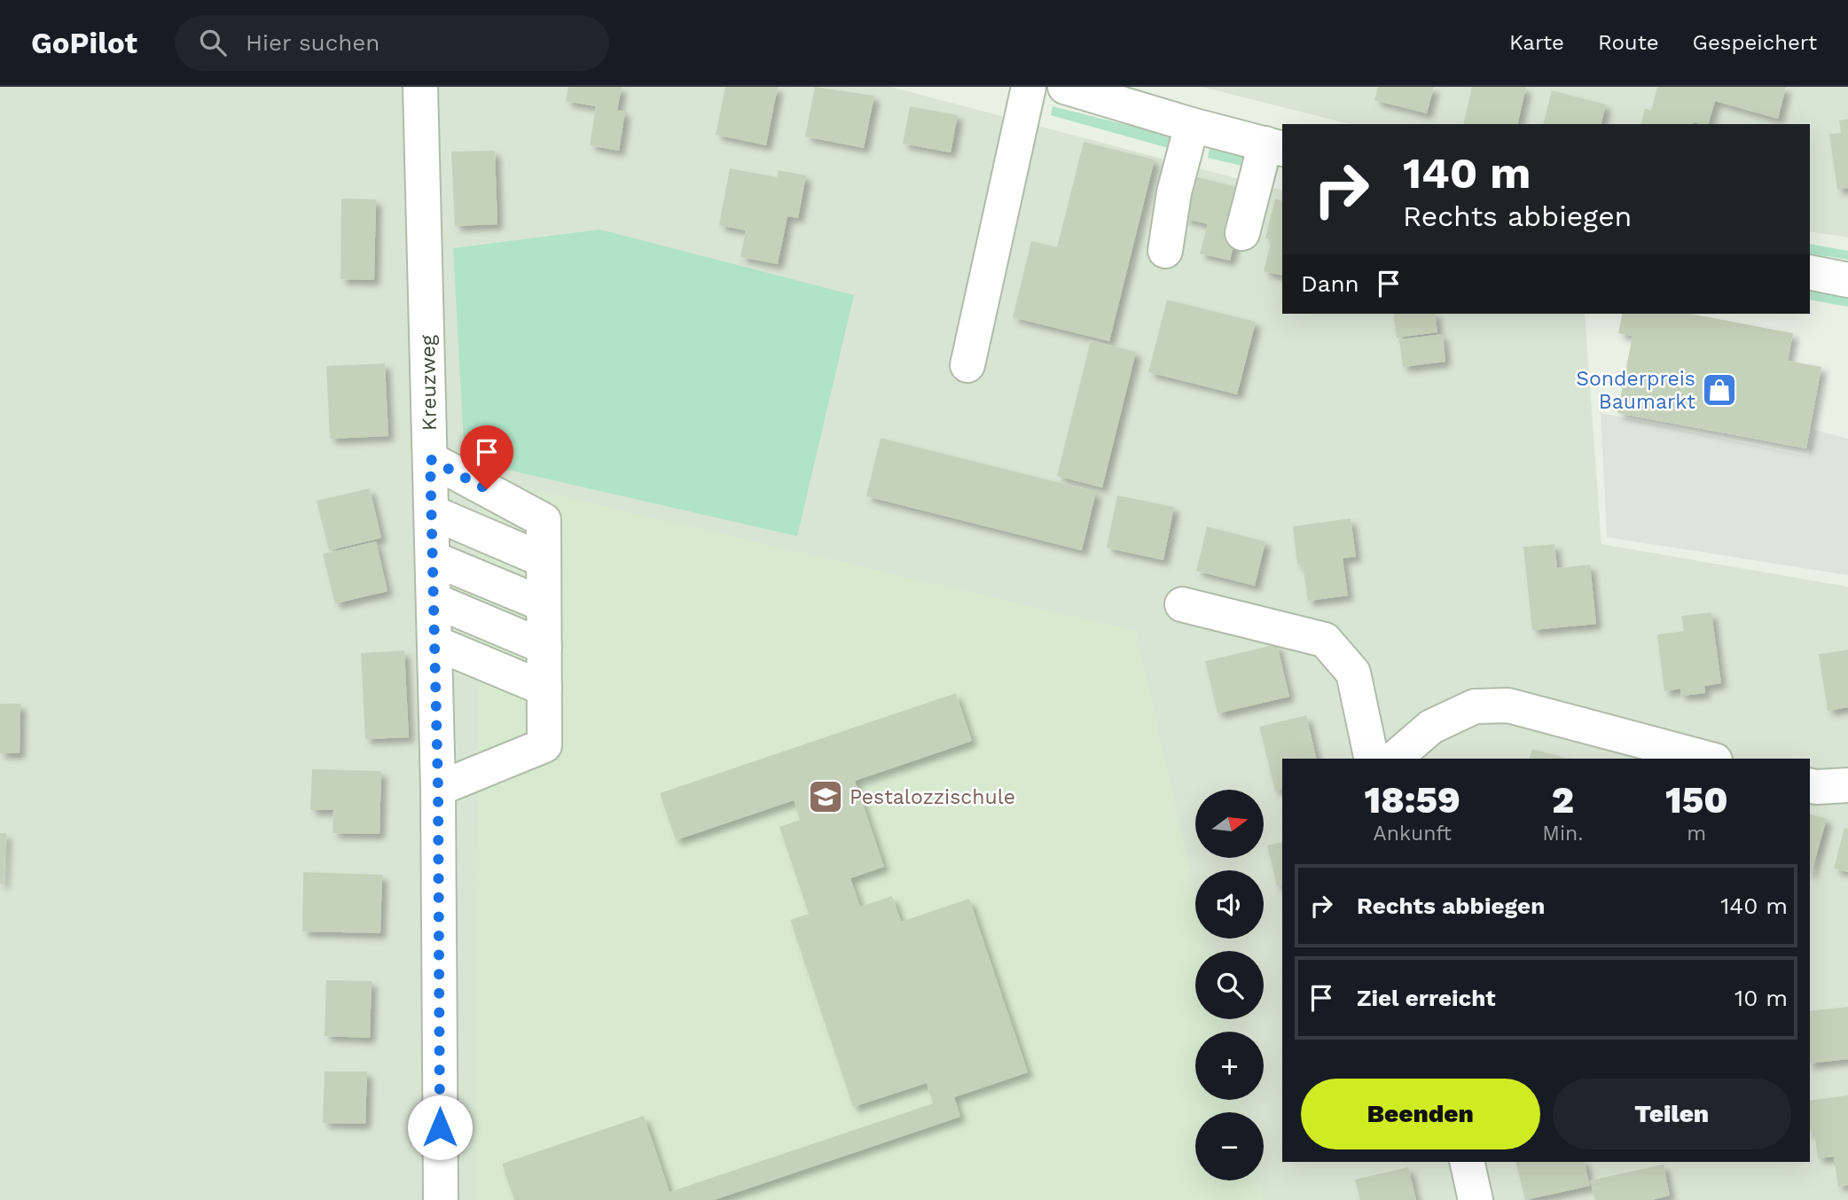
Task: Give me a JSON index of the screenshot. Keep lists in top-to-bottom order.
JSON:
{
  "streets": {
    "street": ["Kreuzweg"]
  },
  "places": {
    "shop": ["Sonderpreis Baumarkt"],
    "school or university": ["Pestalozzischule"]
  },
  "north": "right",
  "page": {
    "header": "GoPilot",
    "search": "Hier suchen",
    "nav": ["Karte", "Route", "Gespeichert"],
    "turn": ["140 m", "Rechts abbiegen"],
    "then": "Dann",
    "eta": [
      "18:59",
      "Ankunft",
      "2",
      "Min.",
      "150",
      "m"
    ],
    "map_buttons": ["+", "−"],
    "list": [
      {
        "name": "Rechts abbiegen",
        "value": "140 m"
      },
      {
        "name": "Ziel erreicht",
        "value": "10 m"
      }
    ],
    "buttons": ["Beenden", "Teilen"]
  }
}
